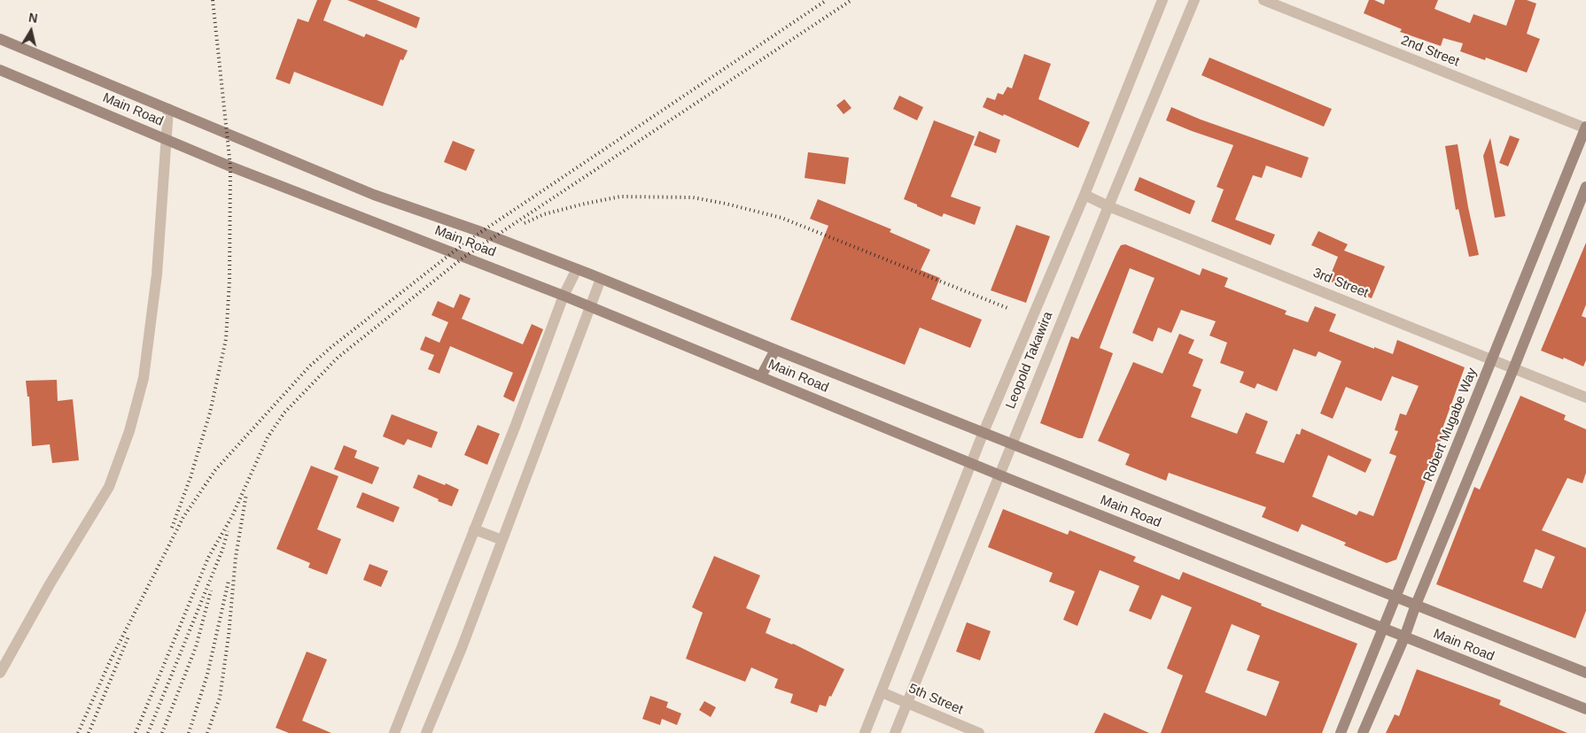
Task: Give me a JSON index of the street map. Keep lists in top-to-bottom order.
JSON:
{
  "streets": {
    "main road": ["Main Road", "Robert Mugabe Way"],
    "street": [
      "2nd Street",
      "3rd Street",
      "Leopold Takawira",
      "5th Street"
    ]
  },
  "crossings": [
    ["2nd Street", "Robert Mugabe Way"],
    ["Main Road", "Leopold Takawira"],
    ["Main Road", "Robert Mugabe Way"],
    ["3rd Street", "Leopold Takawira"],
    ["3rd Street", "Robert Mugabe Way"],
    ["Leopold Takawira", "5th Street"]
  ],
  "north": "top"
}
